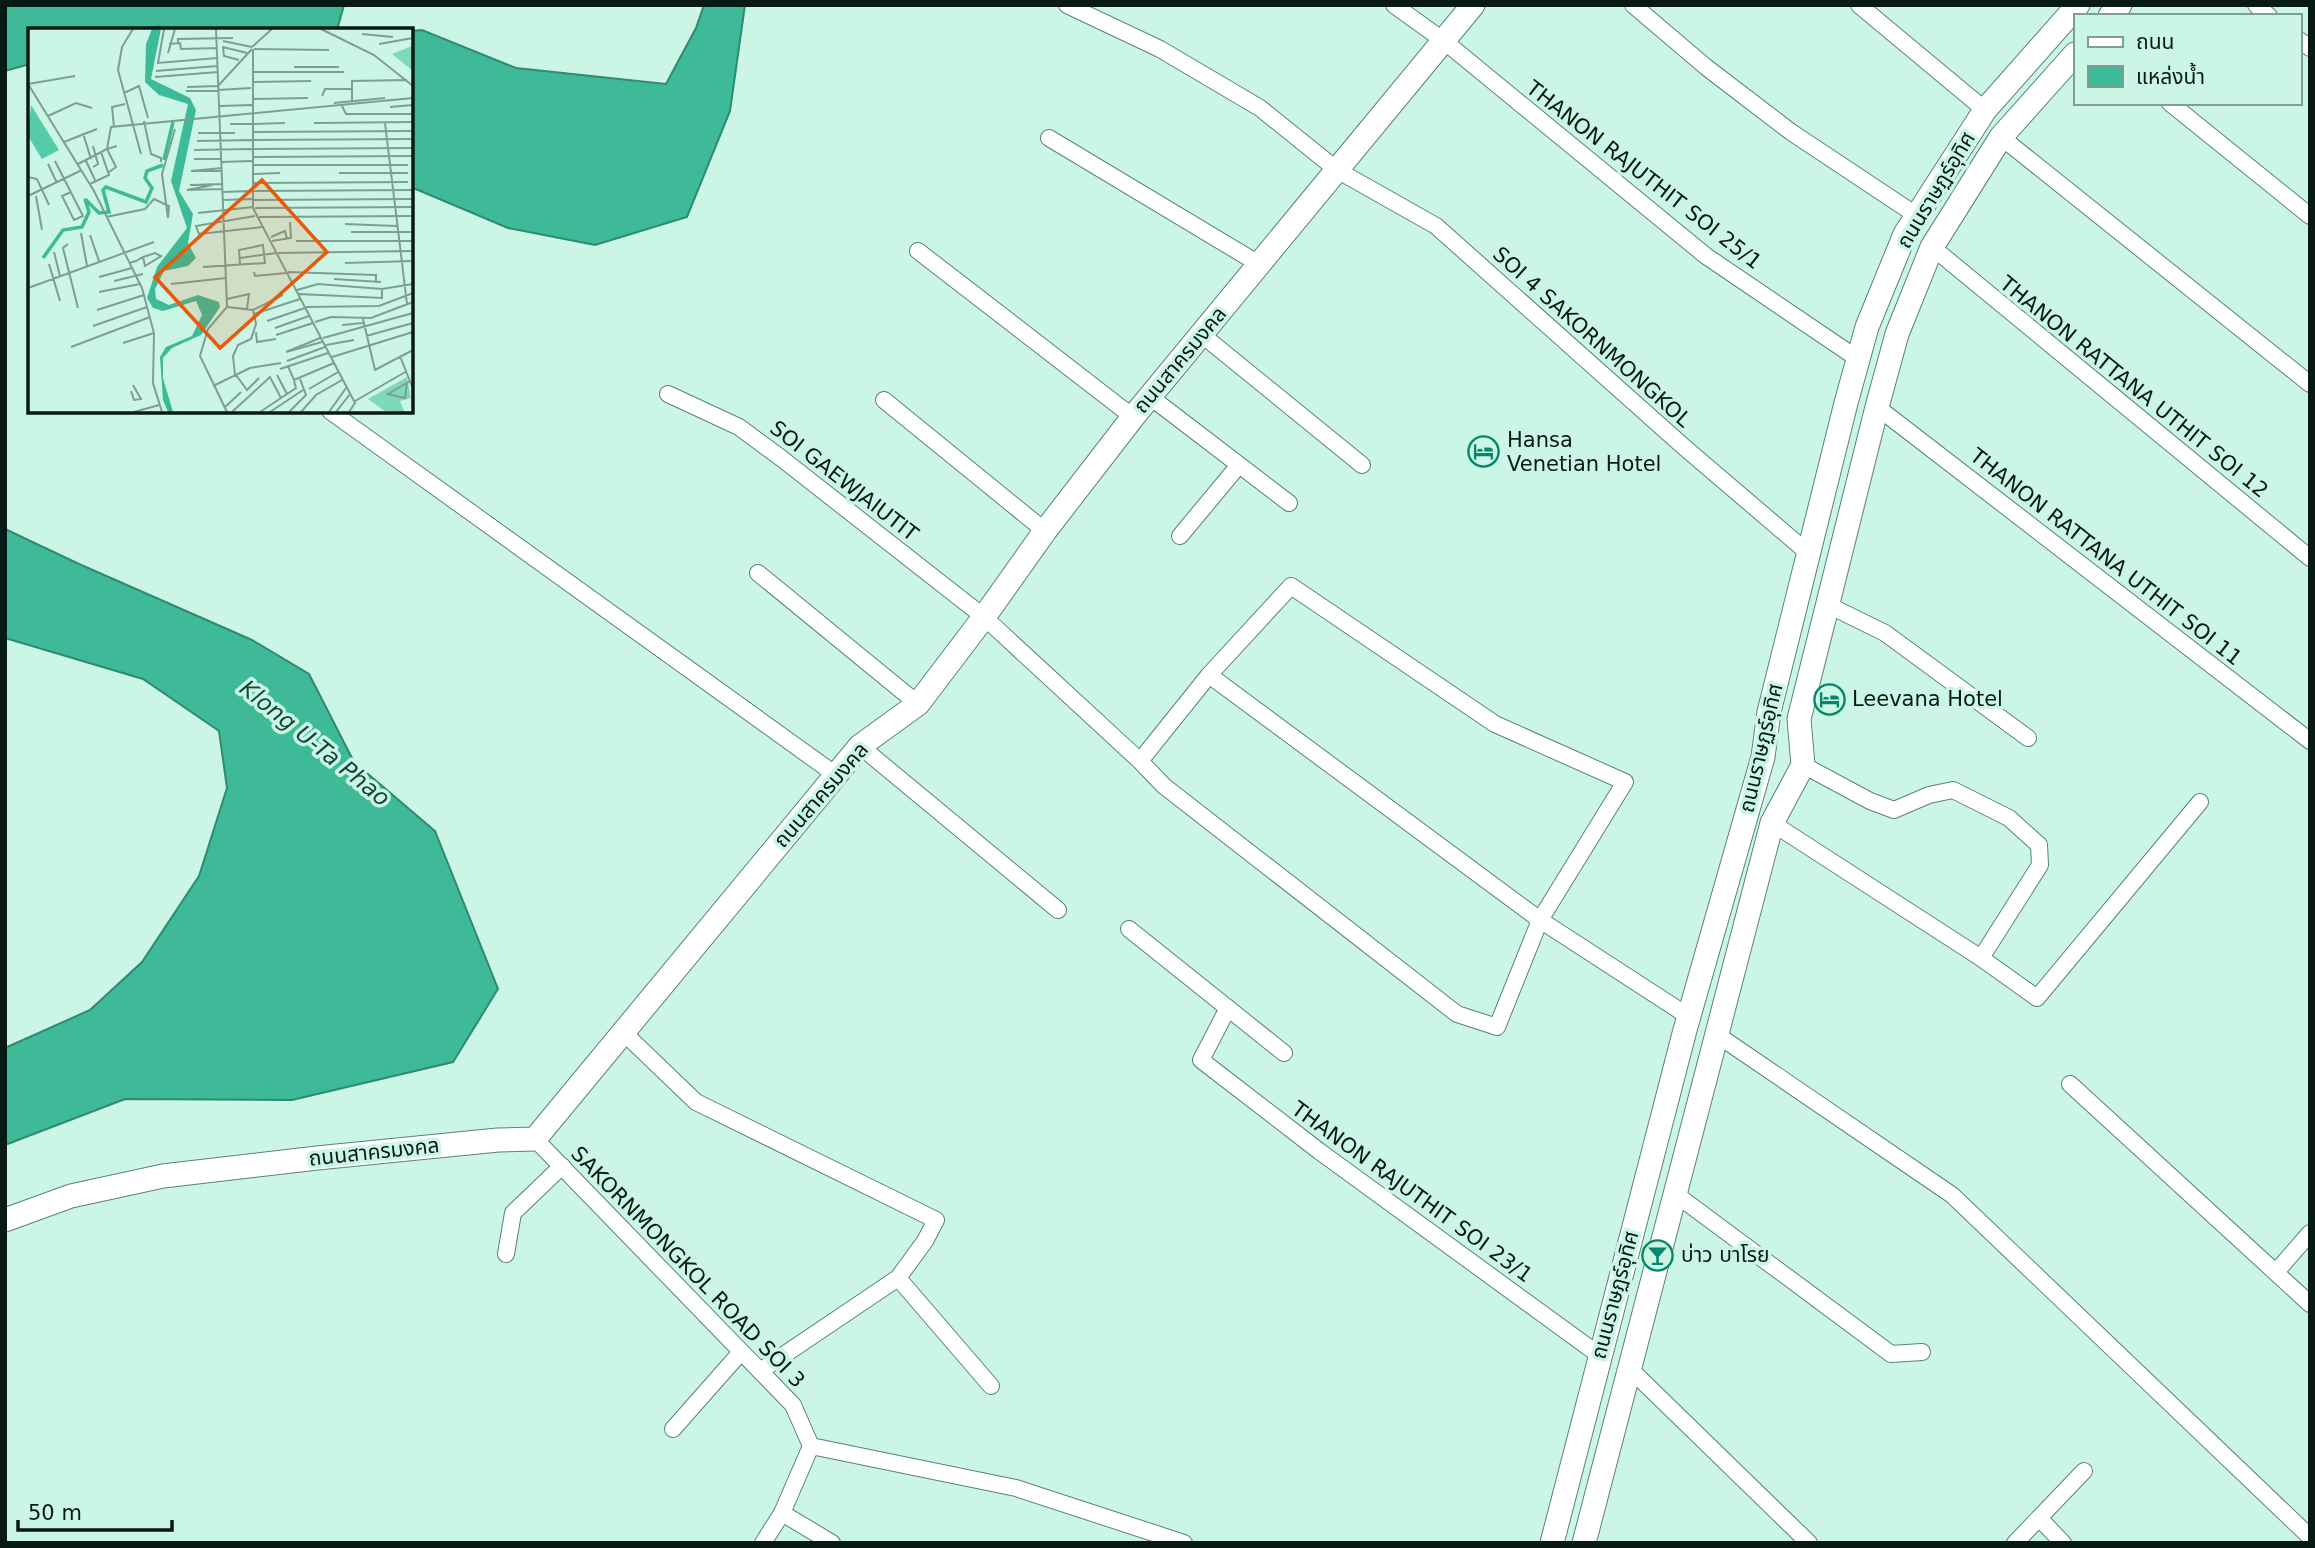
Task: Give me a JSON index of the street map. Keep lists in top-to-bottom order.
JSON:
{
  "streets": {
    "street": [
      "THANON RAJUTHIT SOI 25/1",
      "ถนนราษฏร์อุทิศ",
      "SOI 4 SAKORNMONGKOL",
      "ถนนสาครมงคล",
      "THANON RATTANA UTHIT SOI 12",
      "SOI GAEWJAIUTIT",
      "THANON RATTANA UTHIT SOI 11",
      "THANON RAJUTHIT SOI 23/1",
      "SAKORNMONGKOL ROAD SOI 3"
    ]
  },
  "crossings": [
    ["THANON RAJUTHIT SOI 25/1", "ถนนราษฏร์อุทิศ"],
    ["THANON RAJUTHIT SOI 25/1", "ถนนสาครมงคล"],
    ["ถนนราษฏร์อุทิศ", "SOI 4 SAKORNMONGKOL"],
    ["ถนนราษฏร์อุทิศ", "THANON RATTANA UTHIT SOI 12"],
    ["ถนนราษฏร์อุทิศ", "THANON RATTANA UTHIT SOI 11"],
    ["ถนนราษฏร์อุทิศ", "THANON RAJUTHIT SOI 23/1"],
    ["SOI 4 SAKORNMONGKOL", "ถนนสาครมงคล"],
    ["ถนนสาครมงคล", "SOI GAEWJAIUTIT"],
    ["ถนนสาครมงคล", "SAKORNMONGKOL ROAD SOI 3"]
  ],
  "water": ["Klong U-Ta Phao"],
  "places": {
    "hotel": ["Hansa Venetian Hotel", "Leevana Hotel"],
    "bar": ["บ่าว บาโรย"]
  },
  "legend": ["ถนน", "แหล่งน้ำ"],
  "scale_bar": "50 m"
}
